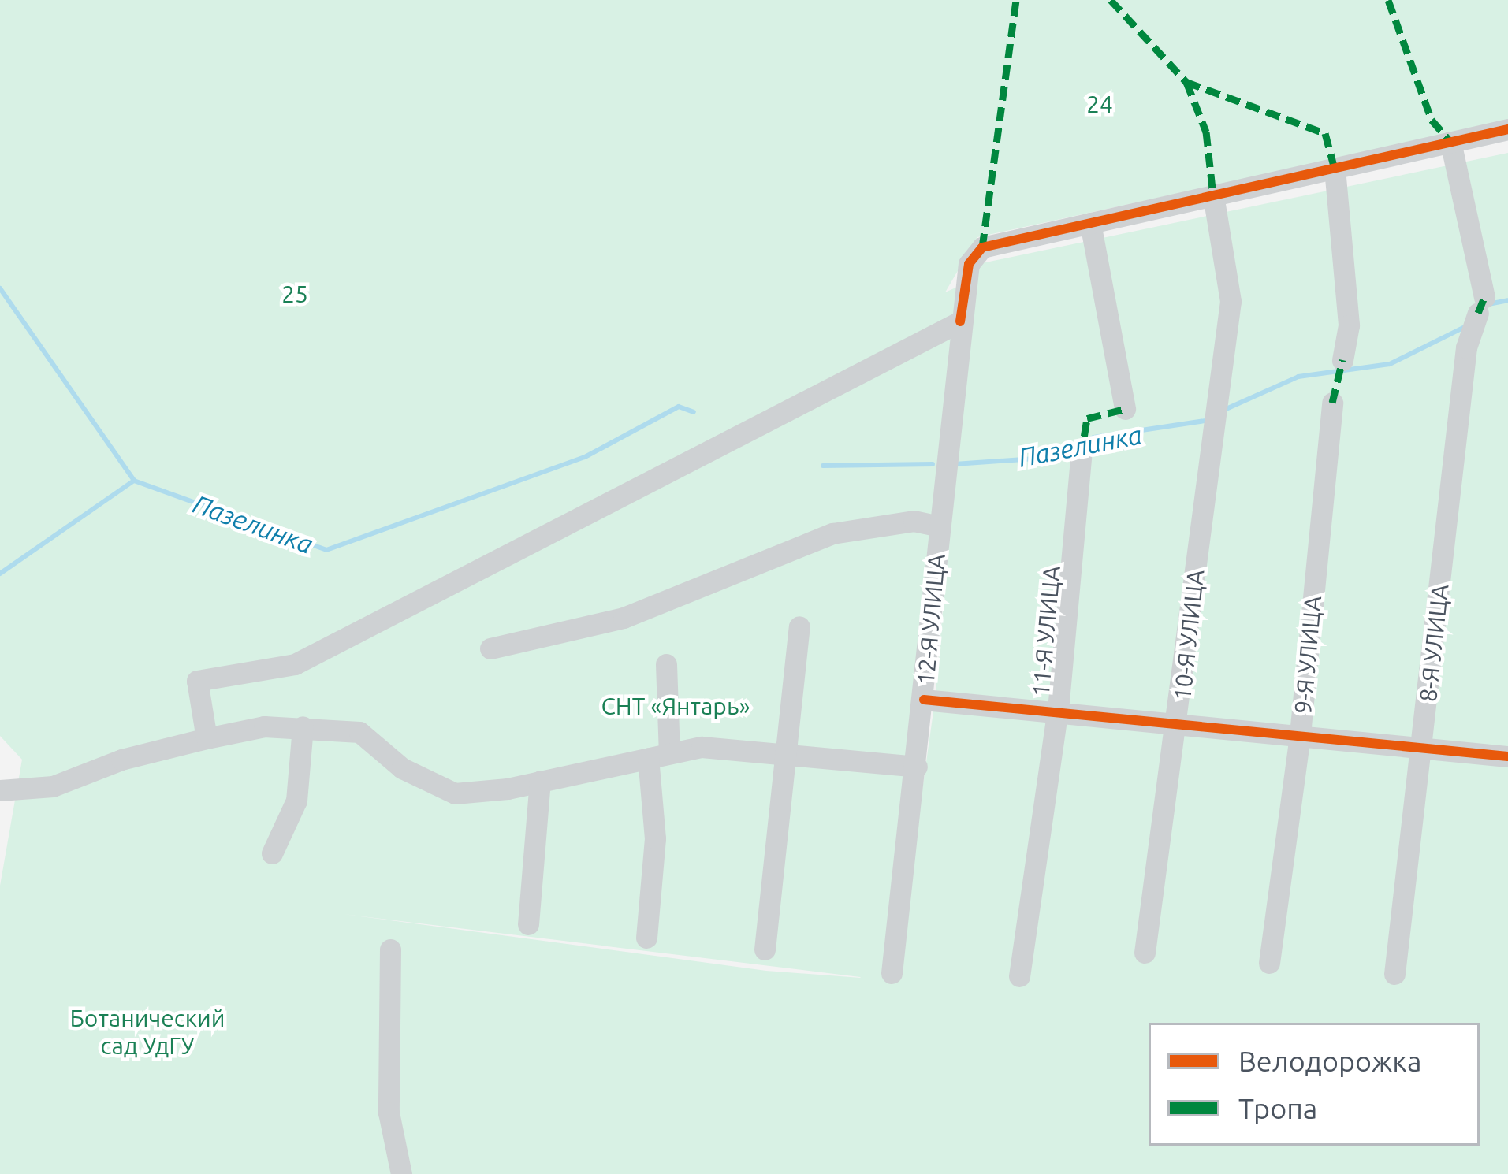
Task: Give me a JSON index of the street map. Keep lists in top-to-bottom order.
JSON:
{
  "streets": {
    "street": [
      "12-Я УЛИЦА",
      "11-Я УЛИЦА",
      "10-Я УЛИЦА",
      "8-Я УЛИЦА",
      "9-Я УЛИЦА"
    ]
  },
  "crossings": [
    ["12-Я УЛИЦА", "10-Я УЛИЦА"],
    ["12-Я УЛИЦА", "8-Я УЛИЦА"]
  ],
  "water": ["Пазелинка"],
  "parks": [
    "24",
    "25",
    "СНТ «Янтарь»",
    "Ботанический сад УдГУ"
  ],
  "legend": ["Велодорожка", "Тропа"]
}
